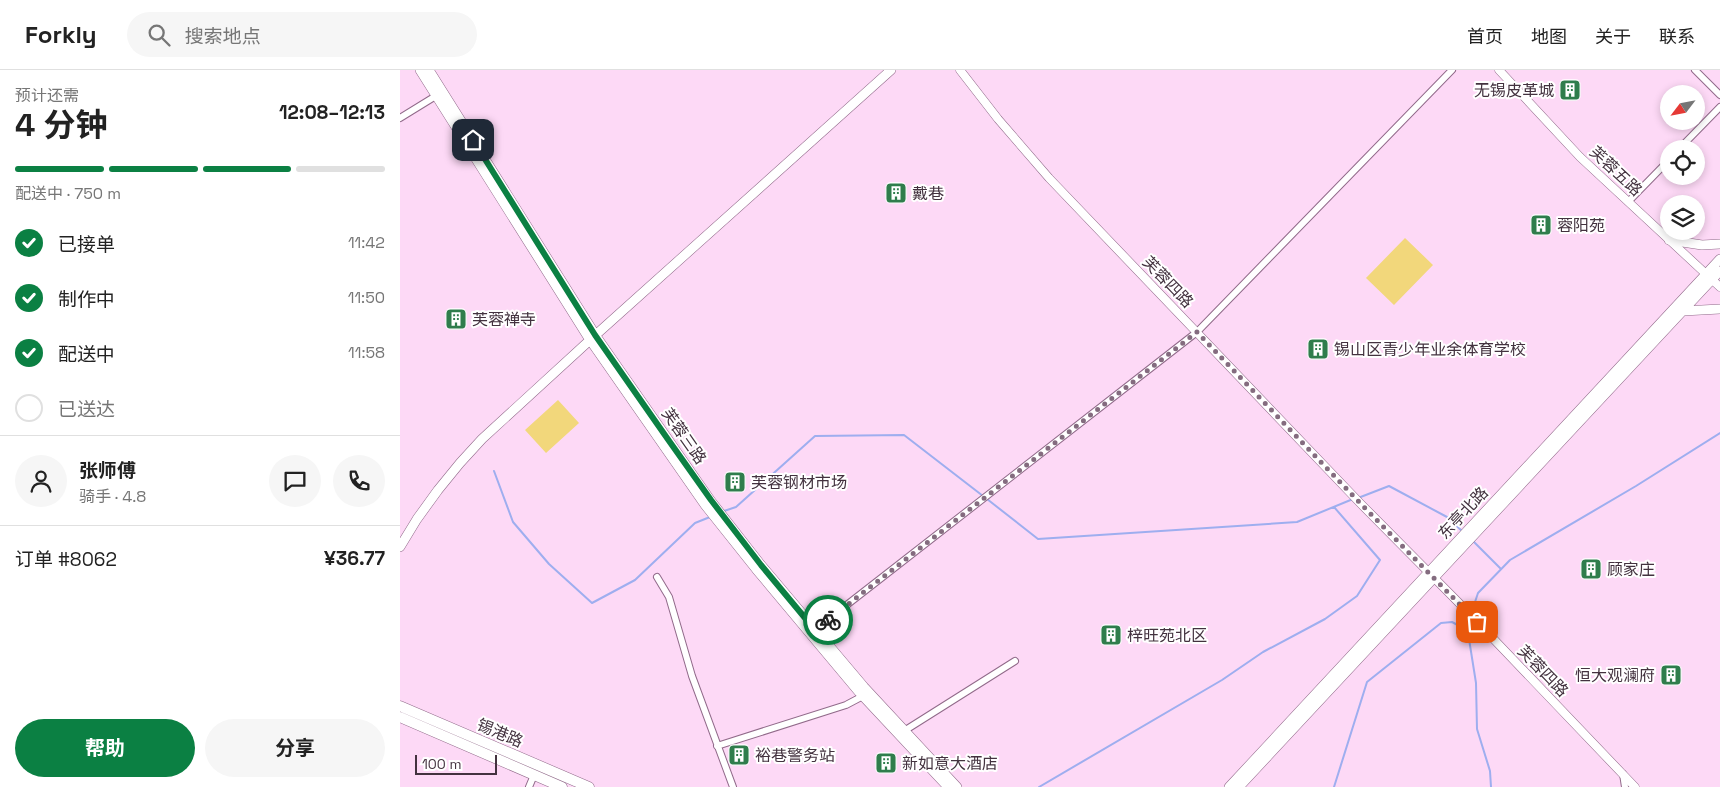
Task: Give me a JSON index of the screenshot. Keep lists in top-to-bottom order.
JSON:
{
  "streets": {
    "main road": ["芙蓉三路", "东亭北路", "锡港路"],
    "street": ["芙蓉五路", "芙蓉四路"]
  },
  "crossings": [
    ["芙蓉五路", "东亭北路"],
    ["芙蓉四路", "东亭北路"]
  ],
  "places": {
    "building": [
      "无锡皮革城",
      "戴巷",
      "蓉阳苑",
      "芙蓉禅寺",
      "锡山区青少年业余体育学校",
      "芙蓉钢材市场",
      "顾家庄",
      "梓旺苑北区",
      "恒大观澜府",
      "裕巷警务站",
      "新如意大酒店"
    ]
  },
  "scale_bar": "100 m",
  "north": "bottom left",
  "page": {
    "header": "Forkly",
    "search": "搜索地点",
    "nav": [
      "首页",
      "地图",
      "关于",
      "联系"
    ],
    "heading": ["4 分钟", "预计还需", "12:08–12:13"],
    "panel": [
      "张师傅",
      "骑手 · 4.8",
      "订单 #8062",
      "¥36.77"
    ],
    "bar": "配送中 · 750 m",
    "list": [
      ["已接单", "11:42"],
      ["制作中", "11:50"],
      ["配送中", "11:58"],
      "已送达"
    ],
    "buttons": ["帮助", "分享"],
    "scale": "100 m"
  }
}
